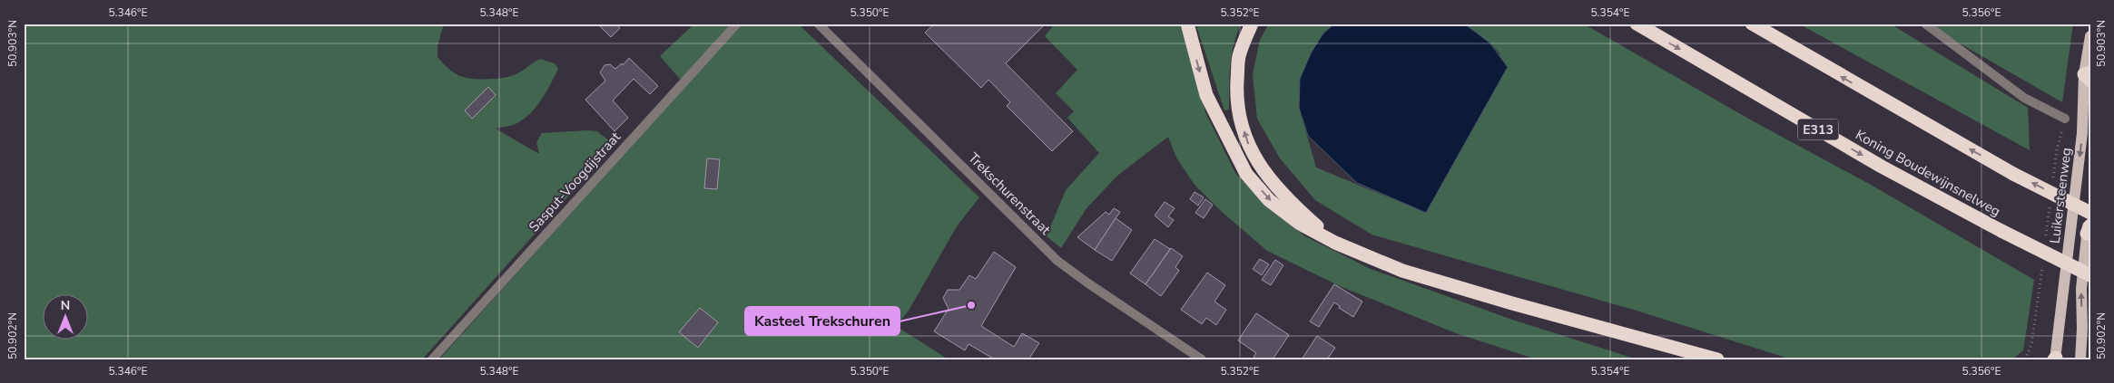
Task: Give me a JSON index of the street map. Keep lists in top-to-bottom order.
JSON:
{
  "streets": {
    "highway": ["E313", "Koning Boudewijnsnelweg"],
    "main road": ["Luikersteenweg"],
    "street": ["Sasput-Voogdijstraat", "Trekschurenstraat"]
  },
  "places": ["Kasteel Trekschuren"],
  "north": "top",
  "coordinates": [
    "5.346°E",
    "5.348°E",
    "5.350°E",
    "5.352°E",
    "5.354°E",
    "5.356°E",
    "50.903°N",
    "50.902°N"
  ]
}
